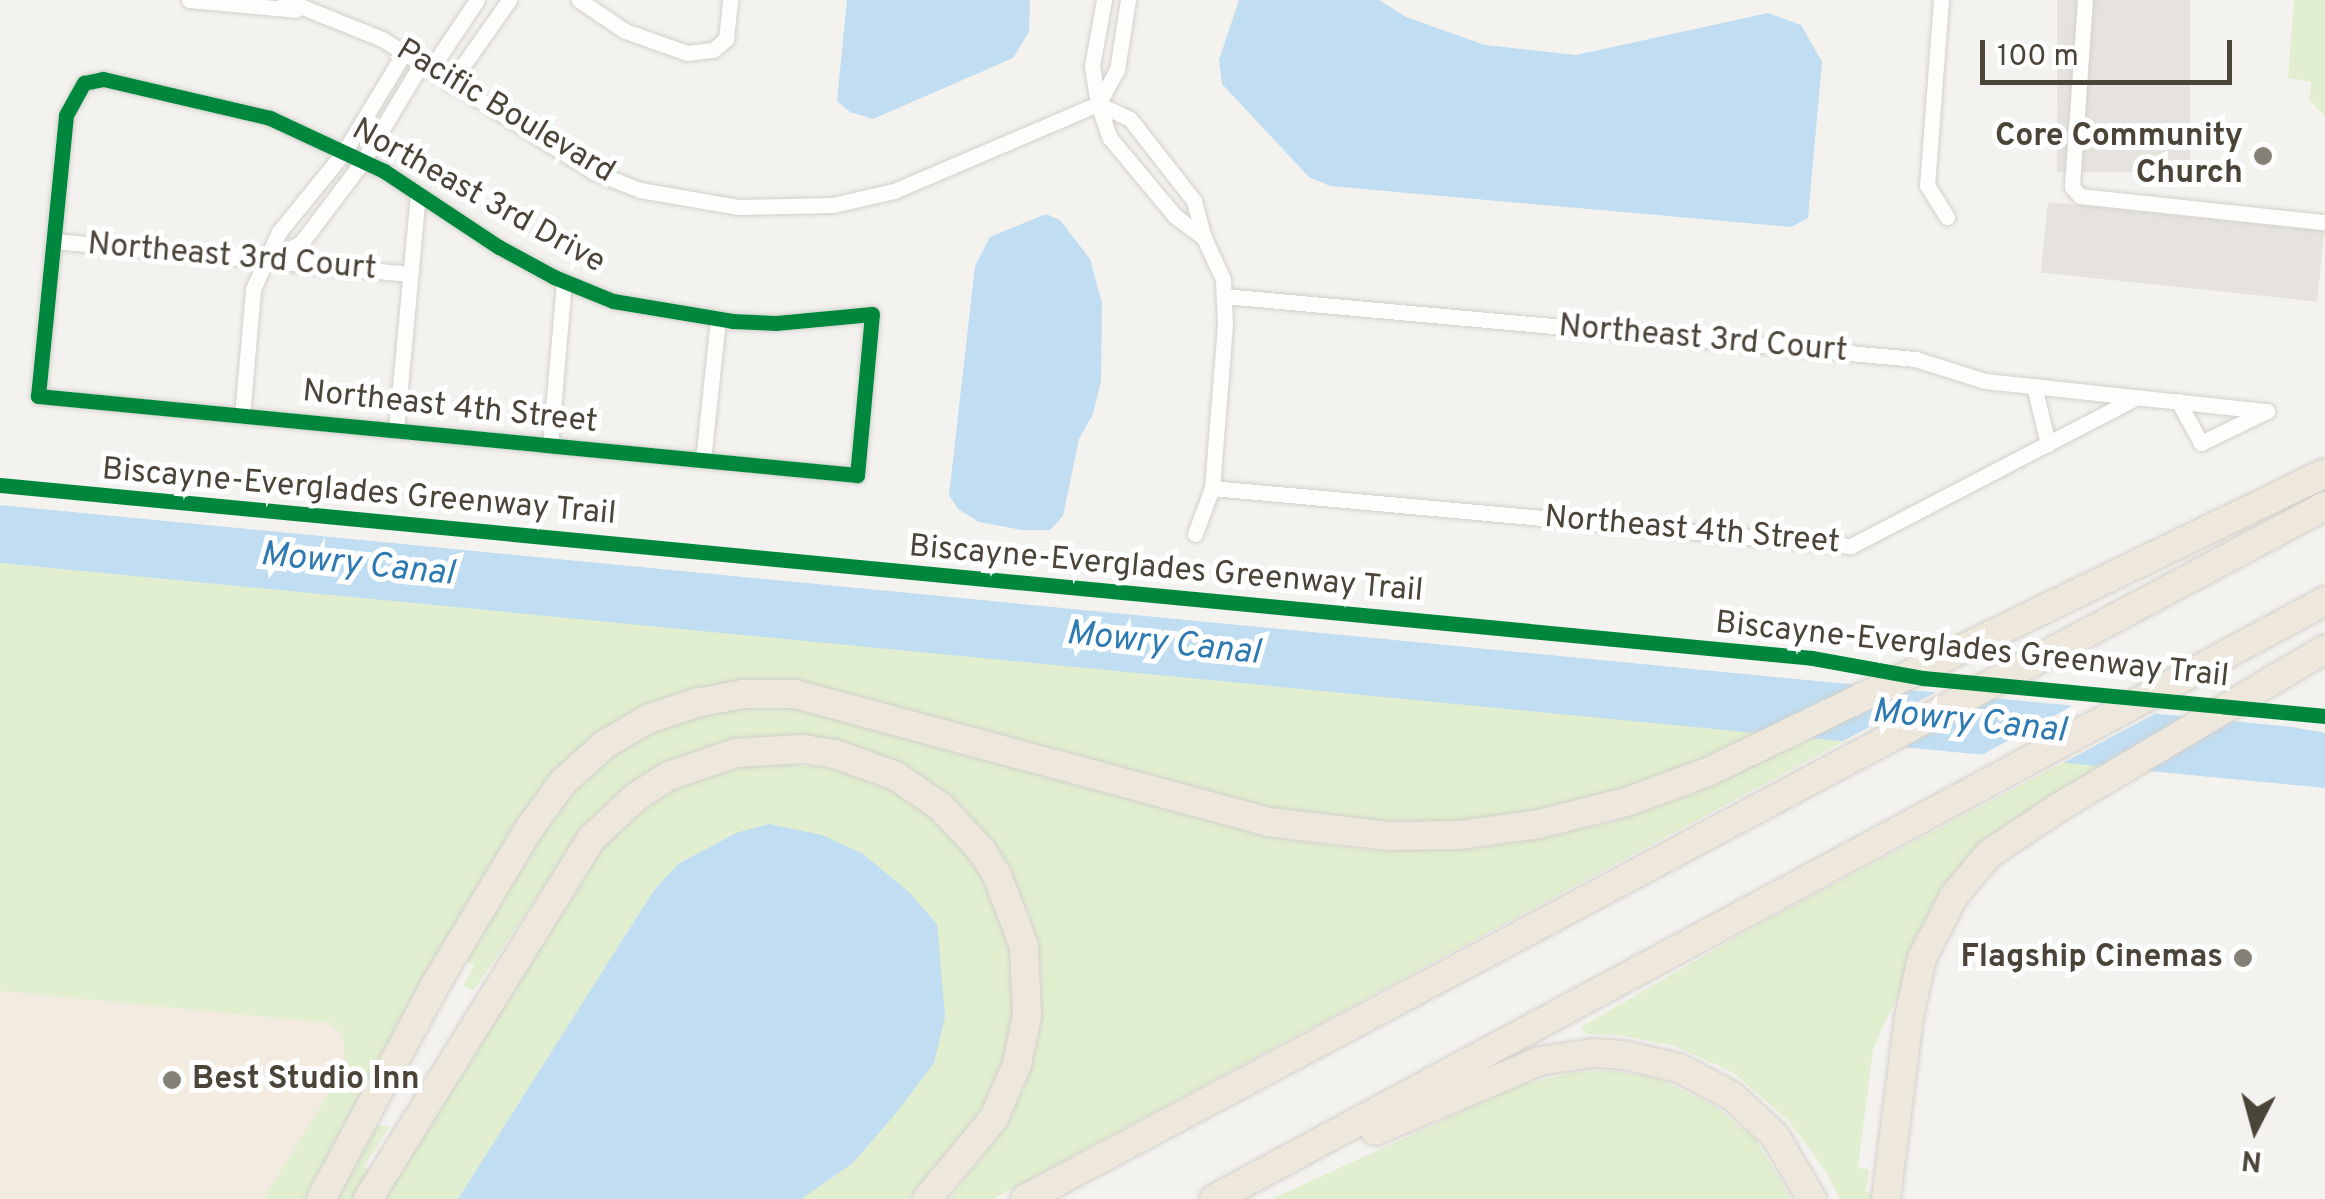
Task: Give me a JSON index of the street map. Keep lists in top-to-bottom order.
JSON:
{
  "streets": {
    "street": [
      "Pacific Boulevard",
      "Northeast 3rd Drive",
      "Northeast 3rd Court",
      "Northeast 4th Street"
    ],
    "cycle path": ["Biscayne-Everglades Greenway Trail"]
  },
  "crossings": [
    ["Northeast 3rd Drive", "Northeast 3rd Court"],
    ["Northeast 3rd Drive", "Northeast 4th Street"],
    ["Northeast 3rd Court", "Northeast 4th Street"]
  ],
  "water": ["Mowry Canal"],
  "places": ["Core Community Church", "Flagship Cinemas", "Best Studio Inn"],
  "scale_bar": "100 m",
  "north": "bottom"
}
